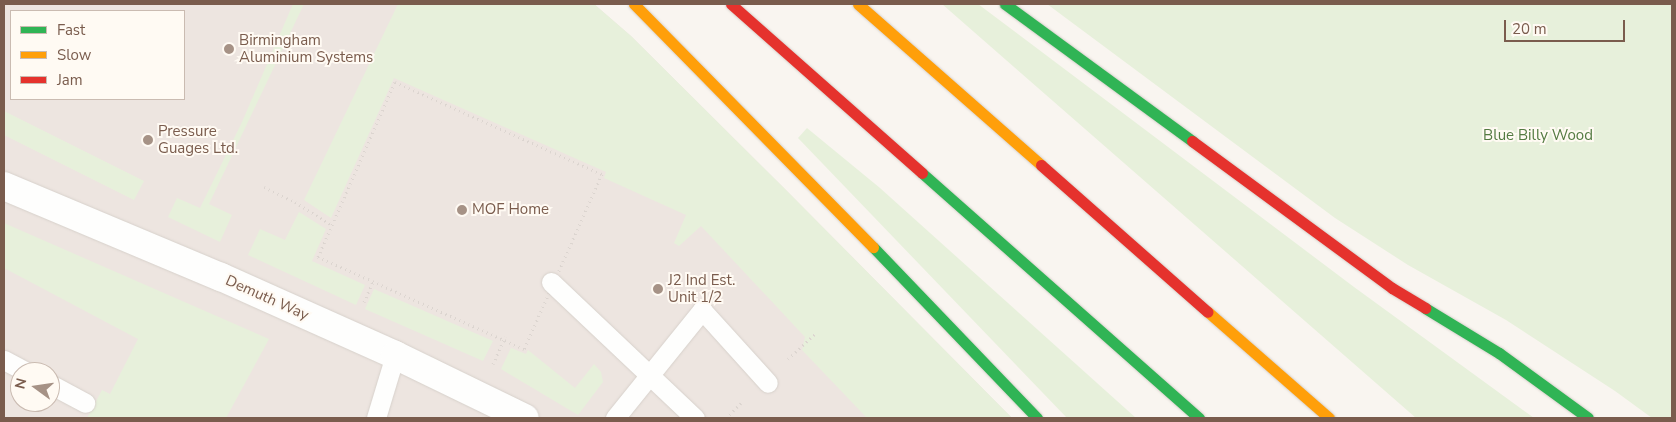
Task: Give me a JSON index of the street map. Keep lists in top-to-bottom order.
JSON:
{
  "streets": {
    "street": ["Demuth Way"]
  },
  "parks": ["Blue Billy Wood"],
  "places": [
    "Birmingham Aluminium Systems",
    "Pressure Guages Ltd.",
    "MOF Home",
    "J2 Ind Est. Unit 1/2"
  ],
  "legend": ["Fast", "Slow", "Jam"],
  "scale_bar": "20 m",
  "north": "left"
}
